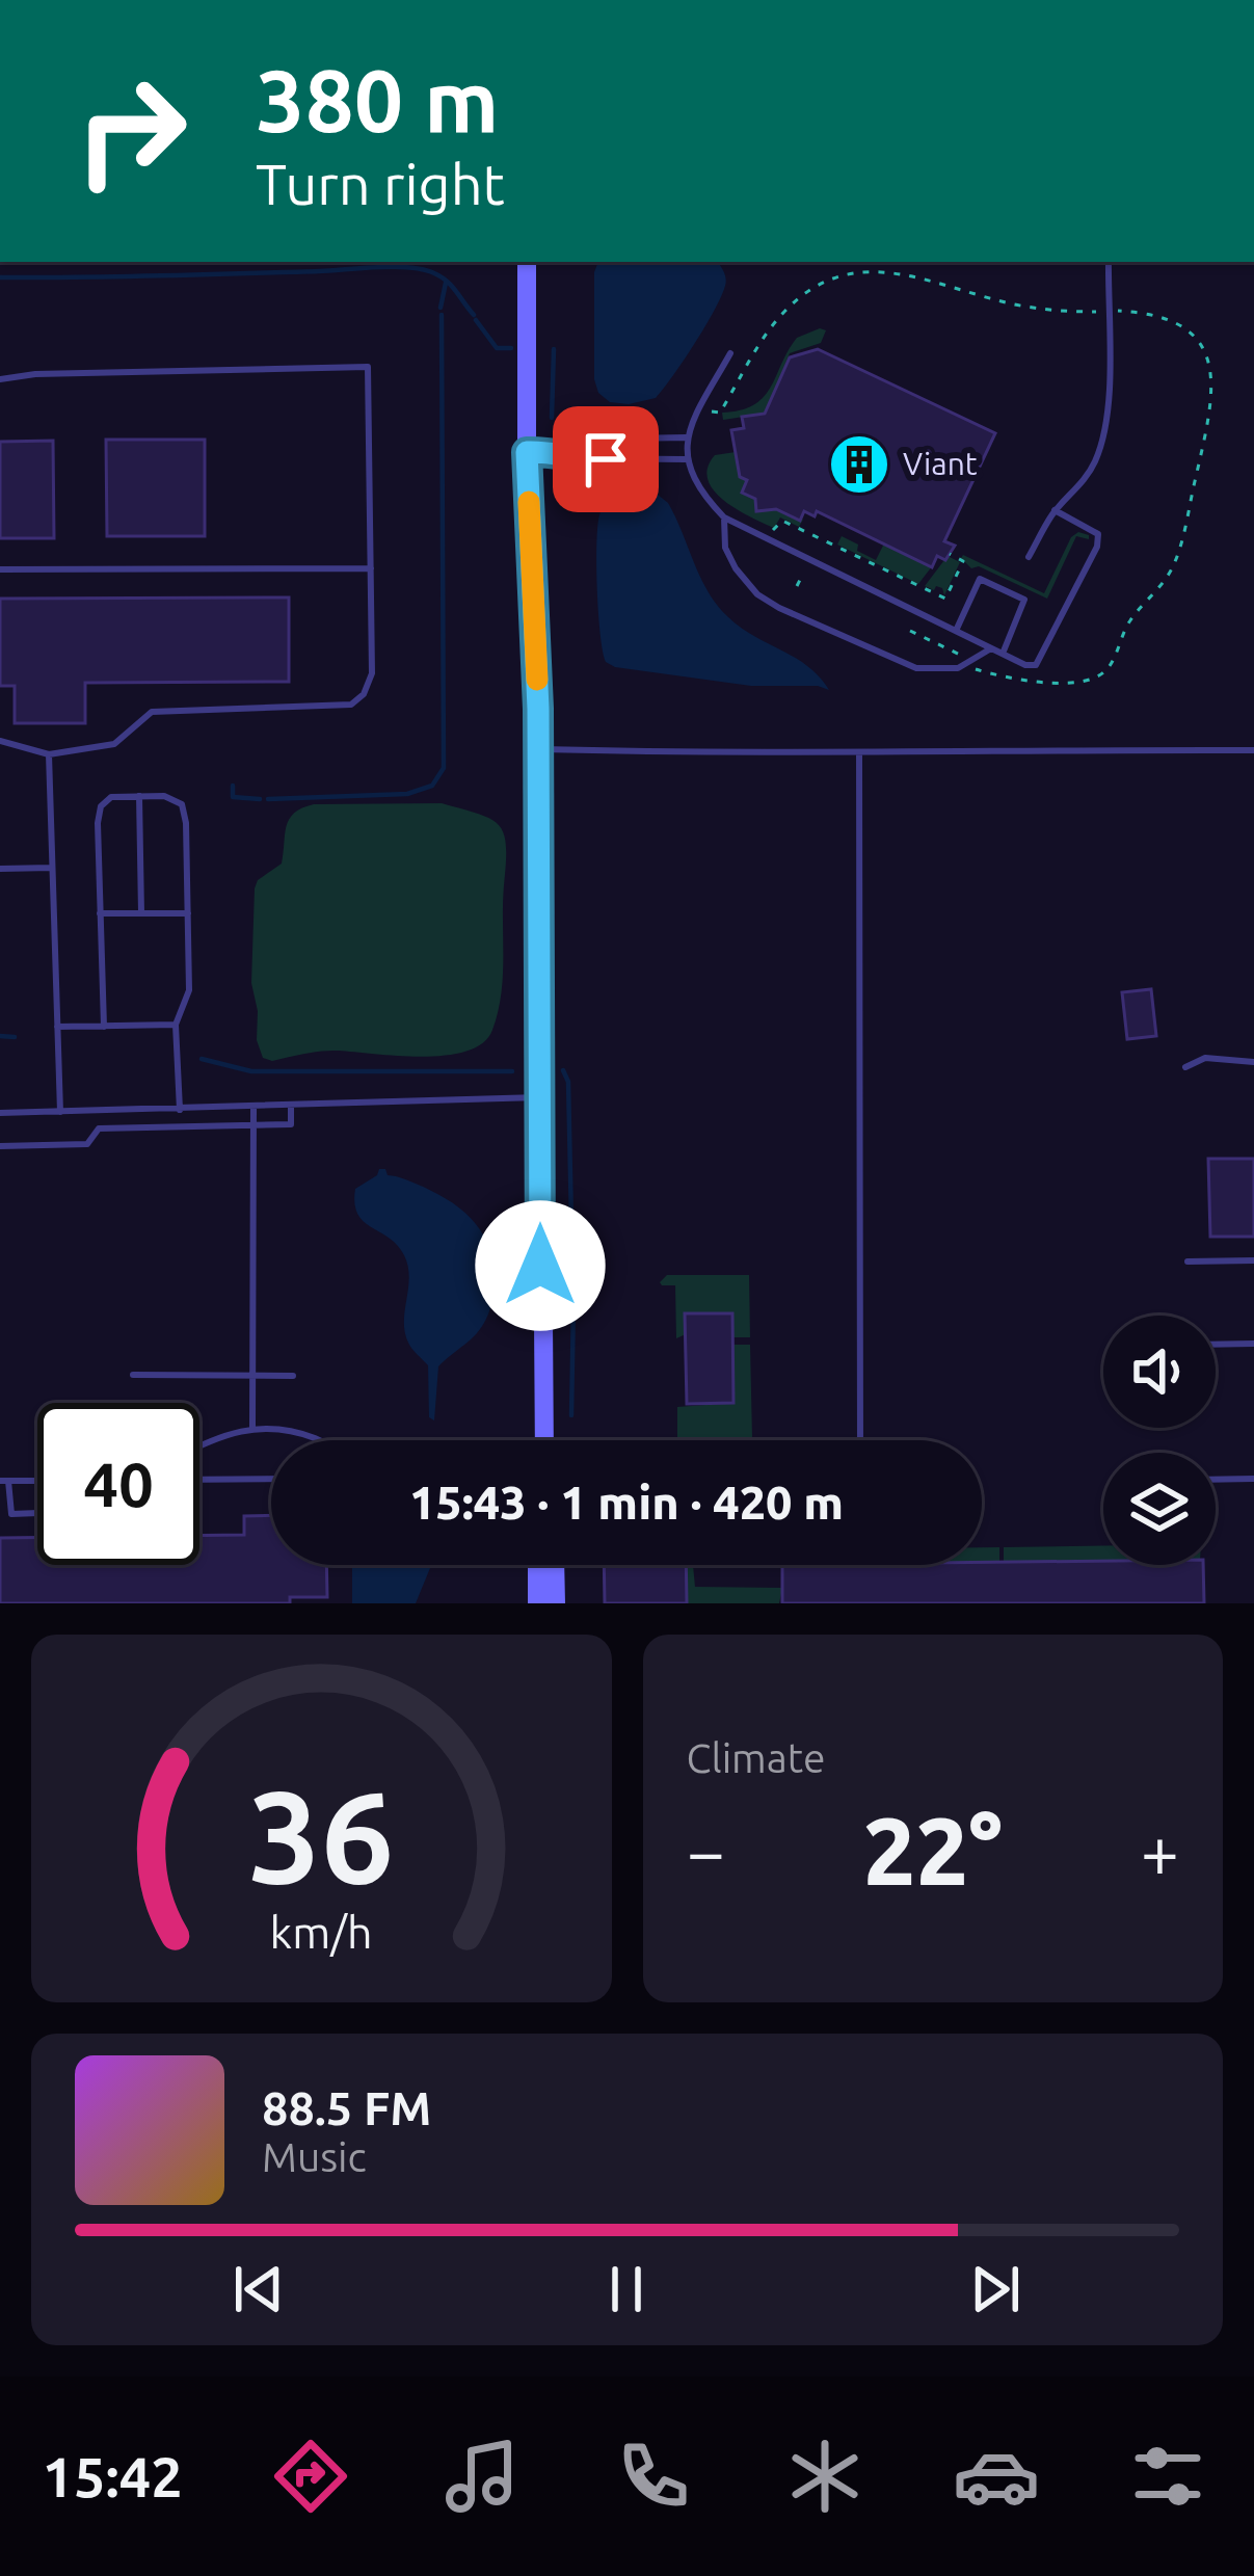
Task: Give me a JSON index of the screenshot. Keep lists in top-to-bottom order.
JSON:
{
  "places": {
    "building": ["Viant"]
  },
  "page": {
    "turn": ["380 m", "Turn right"],
    "limit": "40",
    "trip": "15:43 · 1 min · 420 m",
    "tile": "Climate",
    "heat": ["−", "22°", "+"],
    "song": ["88.5 FM", "Music"],
    "tabs": "15:42",
    "gauge": ["36", "km/h"]
  }
}
